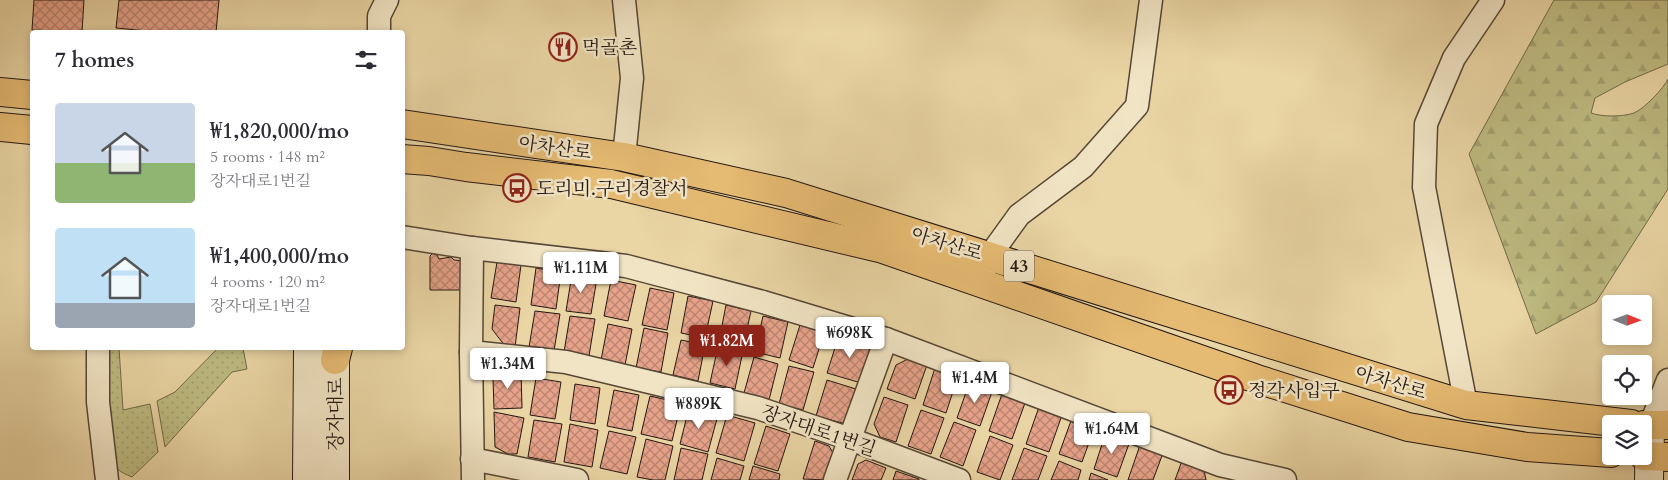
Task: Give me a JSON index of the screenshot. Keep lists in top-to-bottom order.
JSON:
{
  "streets": {
    "main road": ["아차산로", "43"],
    "street": ["장자대로", "장자대로1번길"]
  },
  "places": {
    "restaurant": ["먹골촌"],
    "bus stop": ["도리미.구리경찰서", "정각사입구"]
  },
  "north": "right",
  "page": {
    "heading": "7 homes",
    "list": [
      {
        "name": "₩1,820,000/mo",
        "note": "5 rooms · 148 m² · 장자대로1번길"
      },
      {
        "name": "₩1,400,000/mo",
        "note": "4 rooms · 120 m² · 장자대로1번길"
      }
    ],
    "price": [
      "₩1.11M",
      "₩698K",
      "₩1.82M",
      "₩1.34M",
      "₩1.4M",
      "₩889K",
      "₩1.64M"
    ]
  }
}
